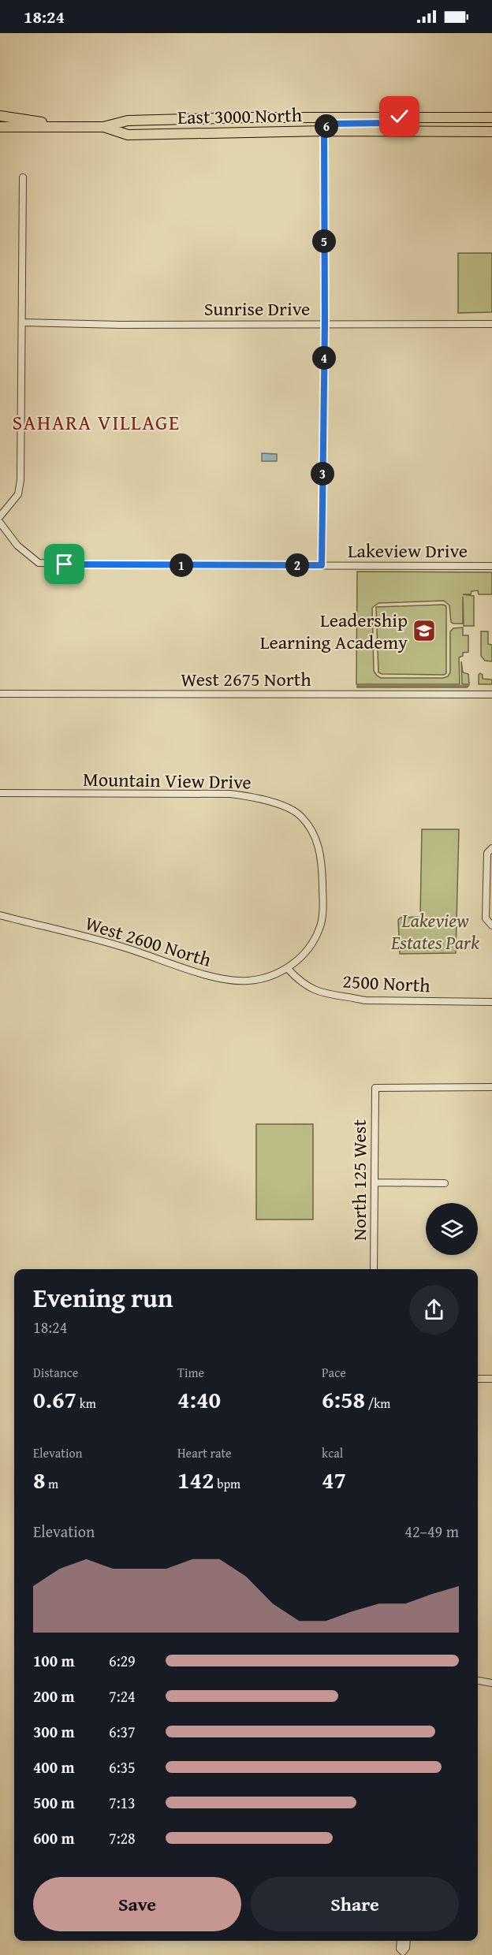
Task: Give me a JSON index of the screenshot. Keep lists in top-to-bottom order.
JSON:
{
  "streets": {
    "main road": ["East 3000 North"],
    "street": [
      "Sunrise Drive",
      "Lakeview Drive",
      "West 2675 North",
      "Mountain View Drive",
      "West 2600 North",
      "2500 North",
      "North 125 West"
    ]
  },
  "crossings": [
    ["Mountain View Drive", "West 2600 North"],
    ["Mountain View Drive", "2500 North"],
    ["West 2600 North", "2500 North"]
  ],
  "districts": ["SAHARA VILLAGE"],
  "parks": ["Lakeview Estates Park"],
  "places": {
    "school or university": ["Leadership Learning Academy"]
  },
  "page": {
    "status": "18:24",
    "pins": [
      "6",
      "5",
      "4",
      "3",
      "1",
      "2"
    ],
    "heading": ["Evening run", "18:24"],
    "stats": [
      ["Distance", "0.67 km"],
      ["Time", "4:40"],
      ["Pace", "6:58 /km"],
      ["Elevation", "8 m"],
      ["Heart rate", "142 bpm"],
      ["kcal", "47"]
    ],
    "chart": ["Elevation", "42–49 m"],
    "list": [
      {
        "name": "100 m",
        "note": "6:29"
      },
      {
        "name": "200 m",
        "note": "7:24"
      },
      {
        "name": "300 m",
        "note": "6:37"
      },
      {
        "name": "400 m",
        "note": "6:35"
      },
      {
        "name": "500 m",
        "note": "7:13"
      },
      {
        "name": "600 m",
        "note": "7:28"
      }
    ],
    "buttons": ["Save", "Share"]
  }
}
